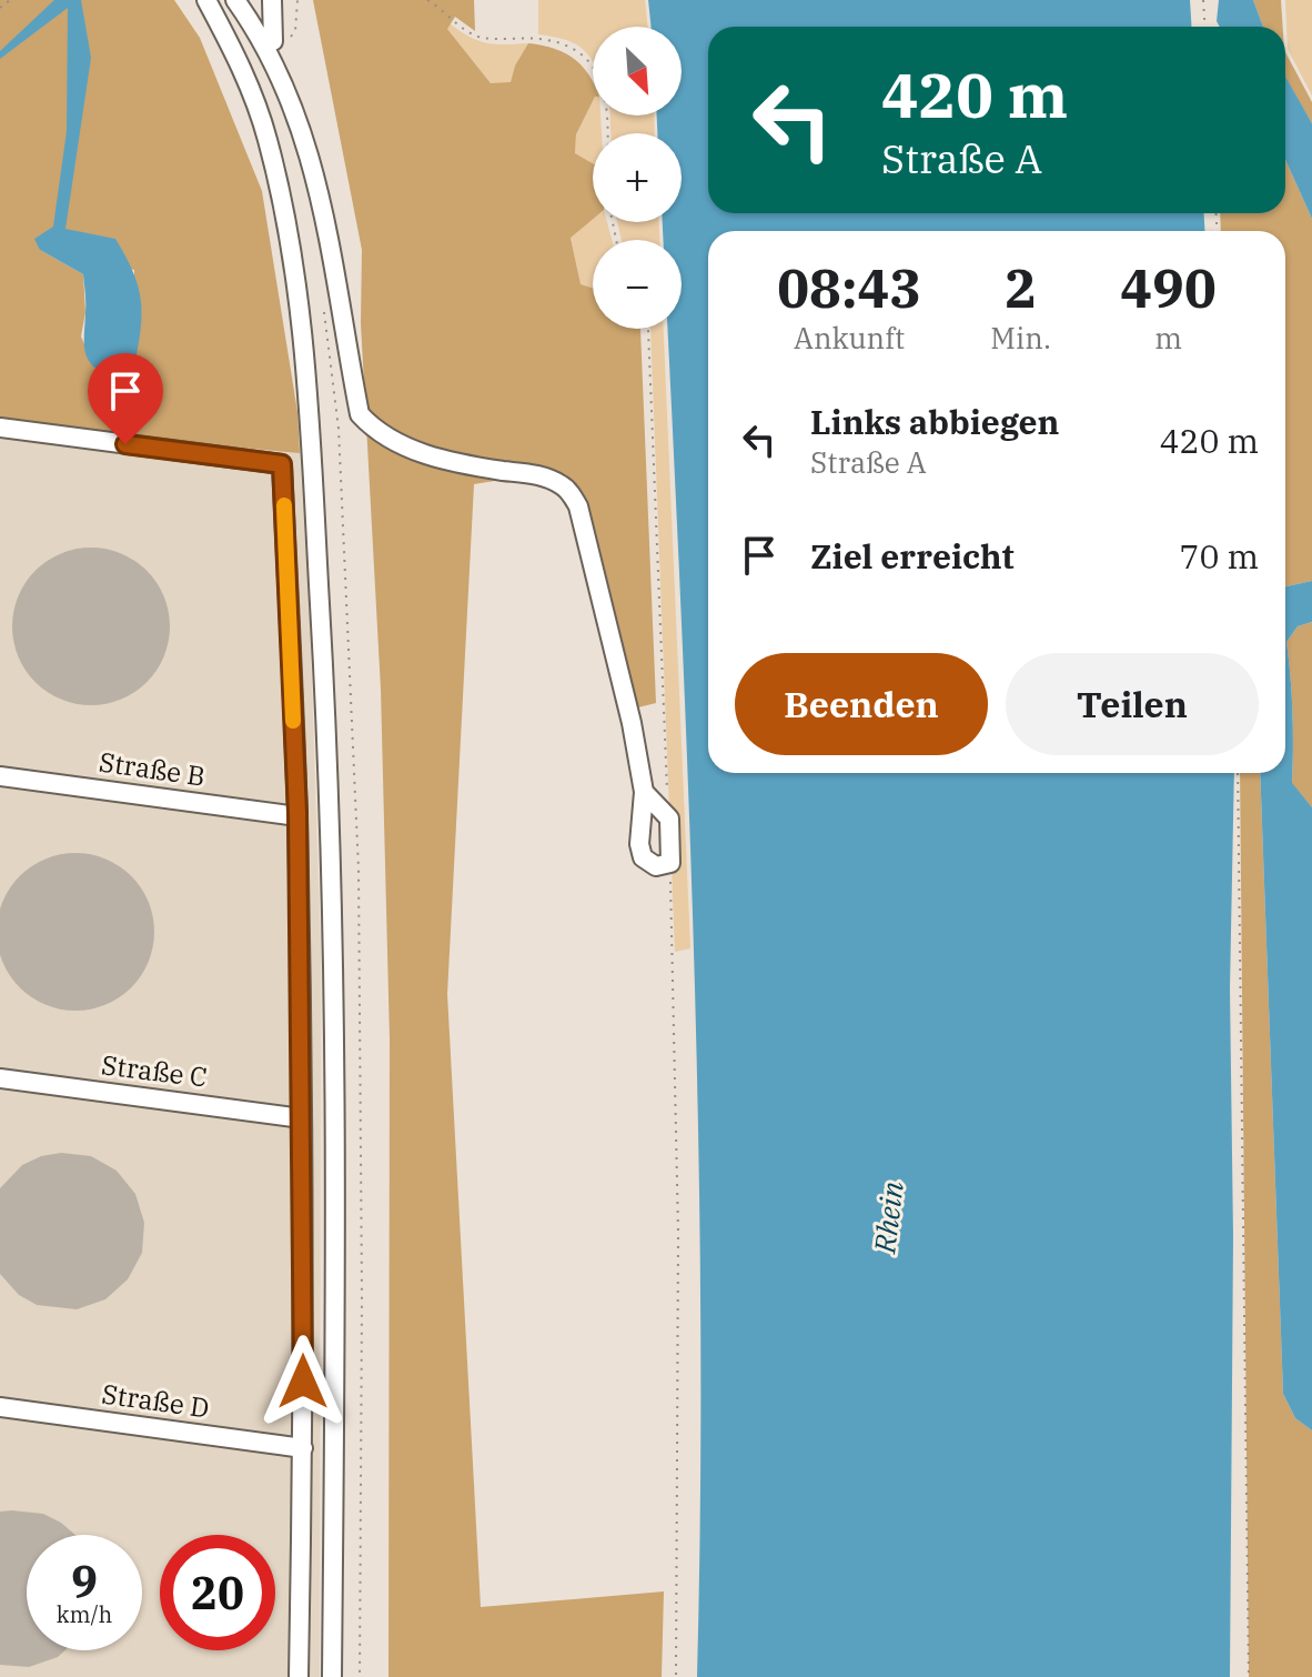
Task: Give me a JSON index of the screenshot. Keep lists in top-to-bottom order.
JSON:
{
  "streets": {
    "street": ["Straße B", "Straße C", "Straße D"]
  },
  "water": ["Rhein"],
  "north": "bottom right",
  "page": {
    "map_buttons": ["+", "−"],
    "turn": ["420 m", "Straße A"],
    "eta": [
      "08:43",
      "Ankunft",
      "2",
      "Min.",
      "490",
      "m"
    ],
    "list": [
      {
        "name": "Links abbiegen",
        "note": "Straße A",
        "value": "420 m"
      },
      {
        "name": "Ziel erreicht",
        "value": "70 m"
      }
    ],
    "buttons": ["Beenden", "Teilen"],
    "speed": "9 km/h",
    "limit": "20"
  }
}
